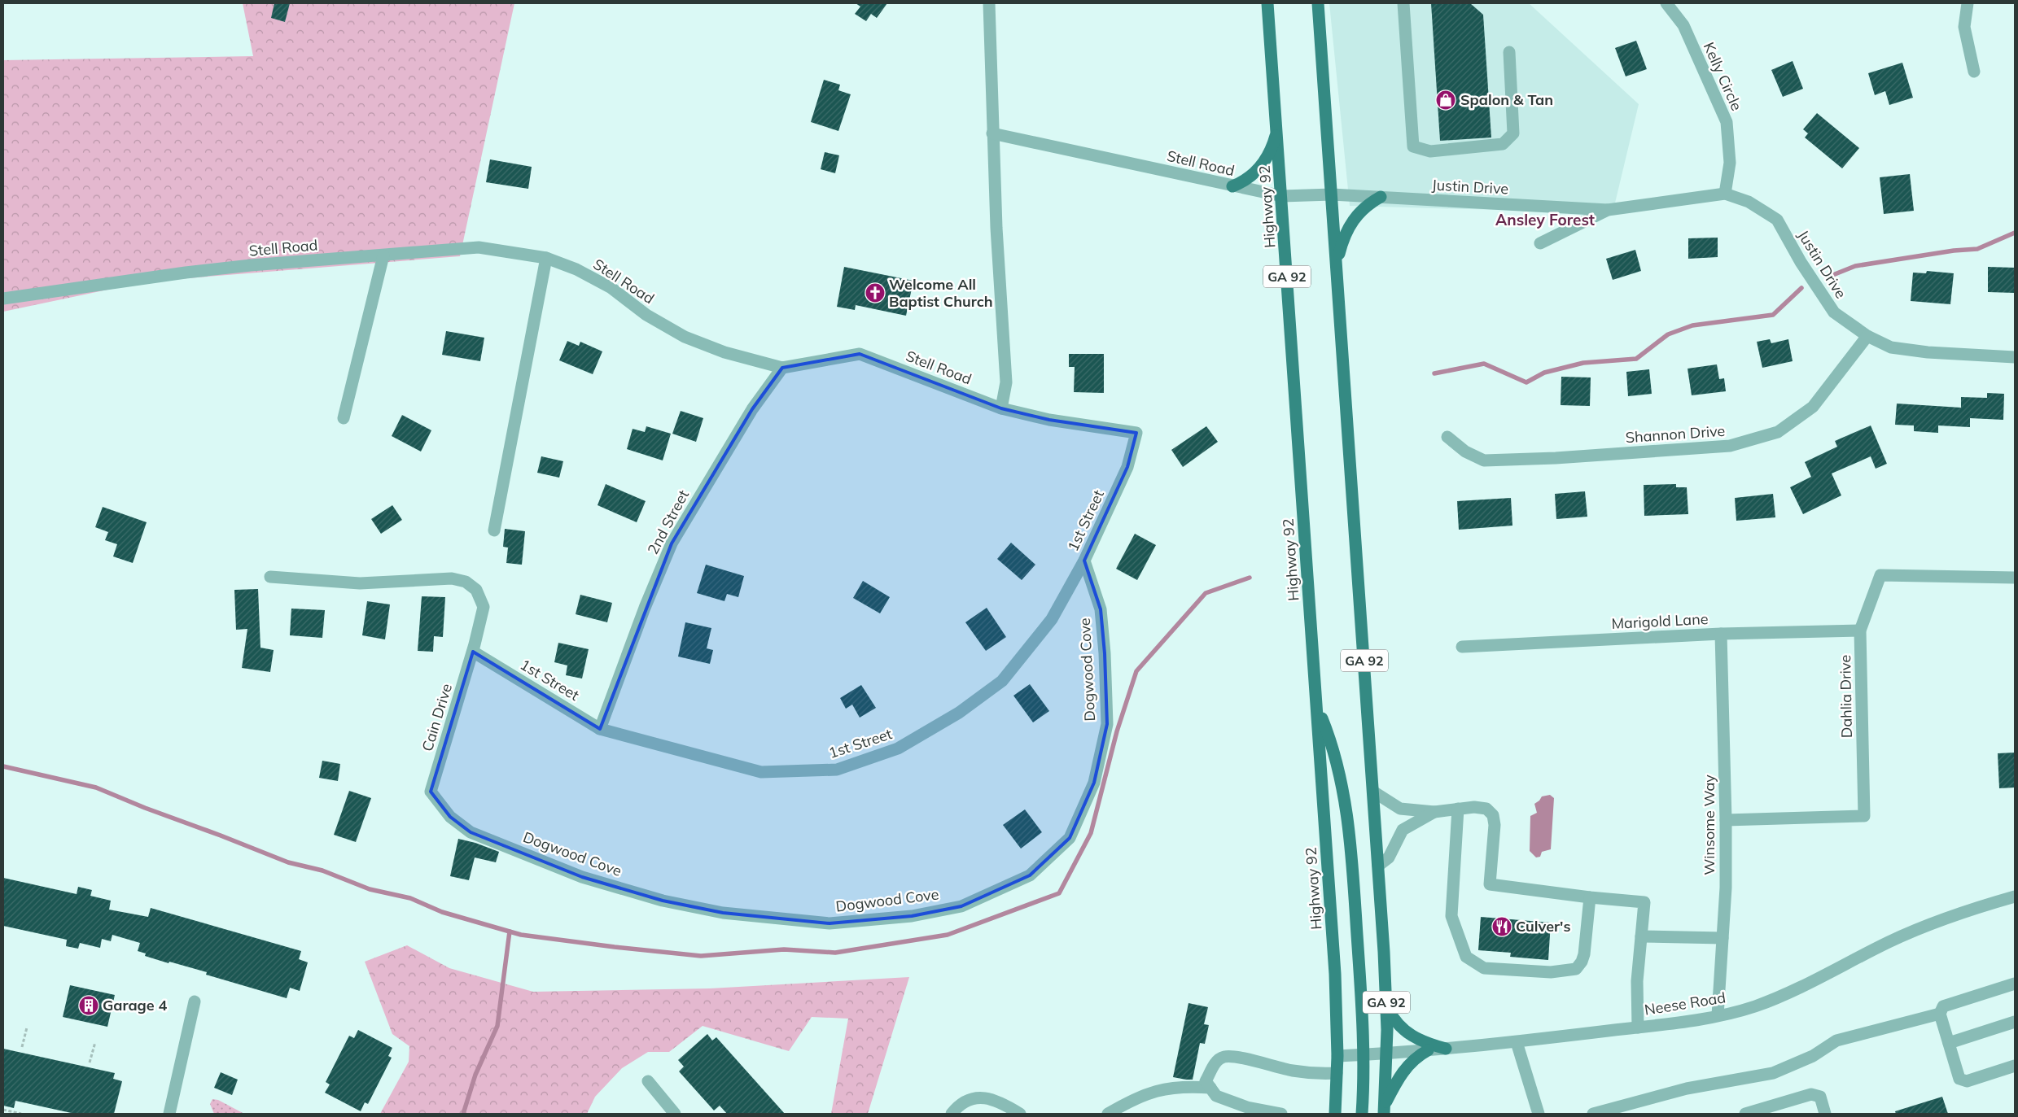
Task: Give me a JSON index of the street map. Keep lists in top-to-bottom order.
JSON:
{
  "streets": {
    "main road": ["Highway 92", "GA 92"],
    "street": [
      "Kelly Circle",
      "Stell Road",
      "Justin Drive",
      "Shannon Drive",
      "1st Street",
      "2nd Street",
      "Marigold Lane",
      "Dogwood Cove",
      "Dahlia Drive",
      "Cain Drive",
      "Winsome Way",
      "Neese Road"
    ]
  },
  "crossings": [
    ["Kelly Circle", "Justin Drive"],
    ["Stell Road", "Justin Drive"],
    ["Stell Road", "Highway 92"],
    ["Stell Road", "GA 92"],
    ["Stell Road", "1st Street"],
    ["Stell Road", "2nd Street"],
    ["Justin Drive", "GA 92"],
    ["Justin Drive", "Shannon Drive"],
    ["Highway 92", "Neese Road"],
    ["GA 92", "Neese Road"],
    ["1st Street", "2nd Street"],
    ["1st Street", "Dogwood Cove"],
    ["1st Street", "Cain Drive"],
    ["Marigold Lane", "Dahlia Drive"],
    ["Marigold Lane", "Winsome Way"],
    ["Dogwood Cove", "Cain Drive"],
    ["Dahlia Drive", "Winsome Way"],
    ["Winsome Way", "Neese Road"]
  ],
  "districts": ["Ansley Forest"],
  "places": {
    "shop": ["Spalon & Tan"],
    "church": ["Welcome All Baptist Church"],
    "restaurant": ["Culver's"],
    "building": ["Garage 4"]
  }
}
